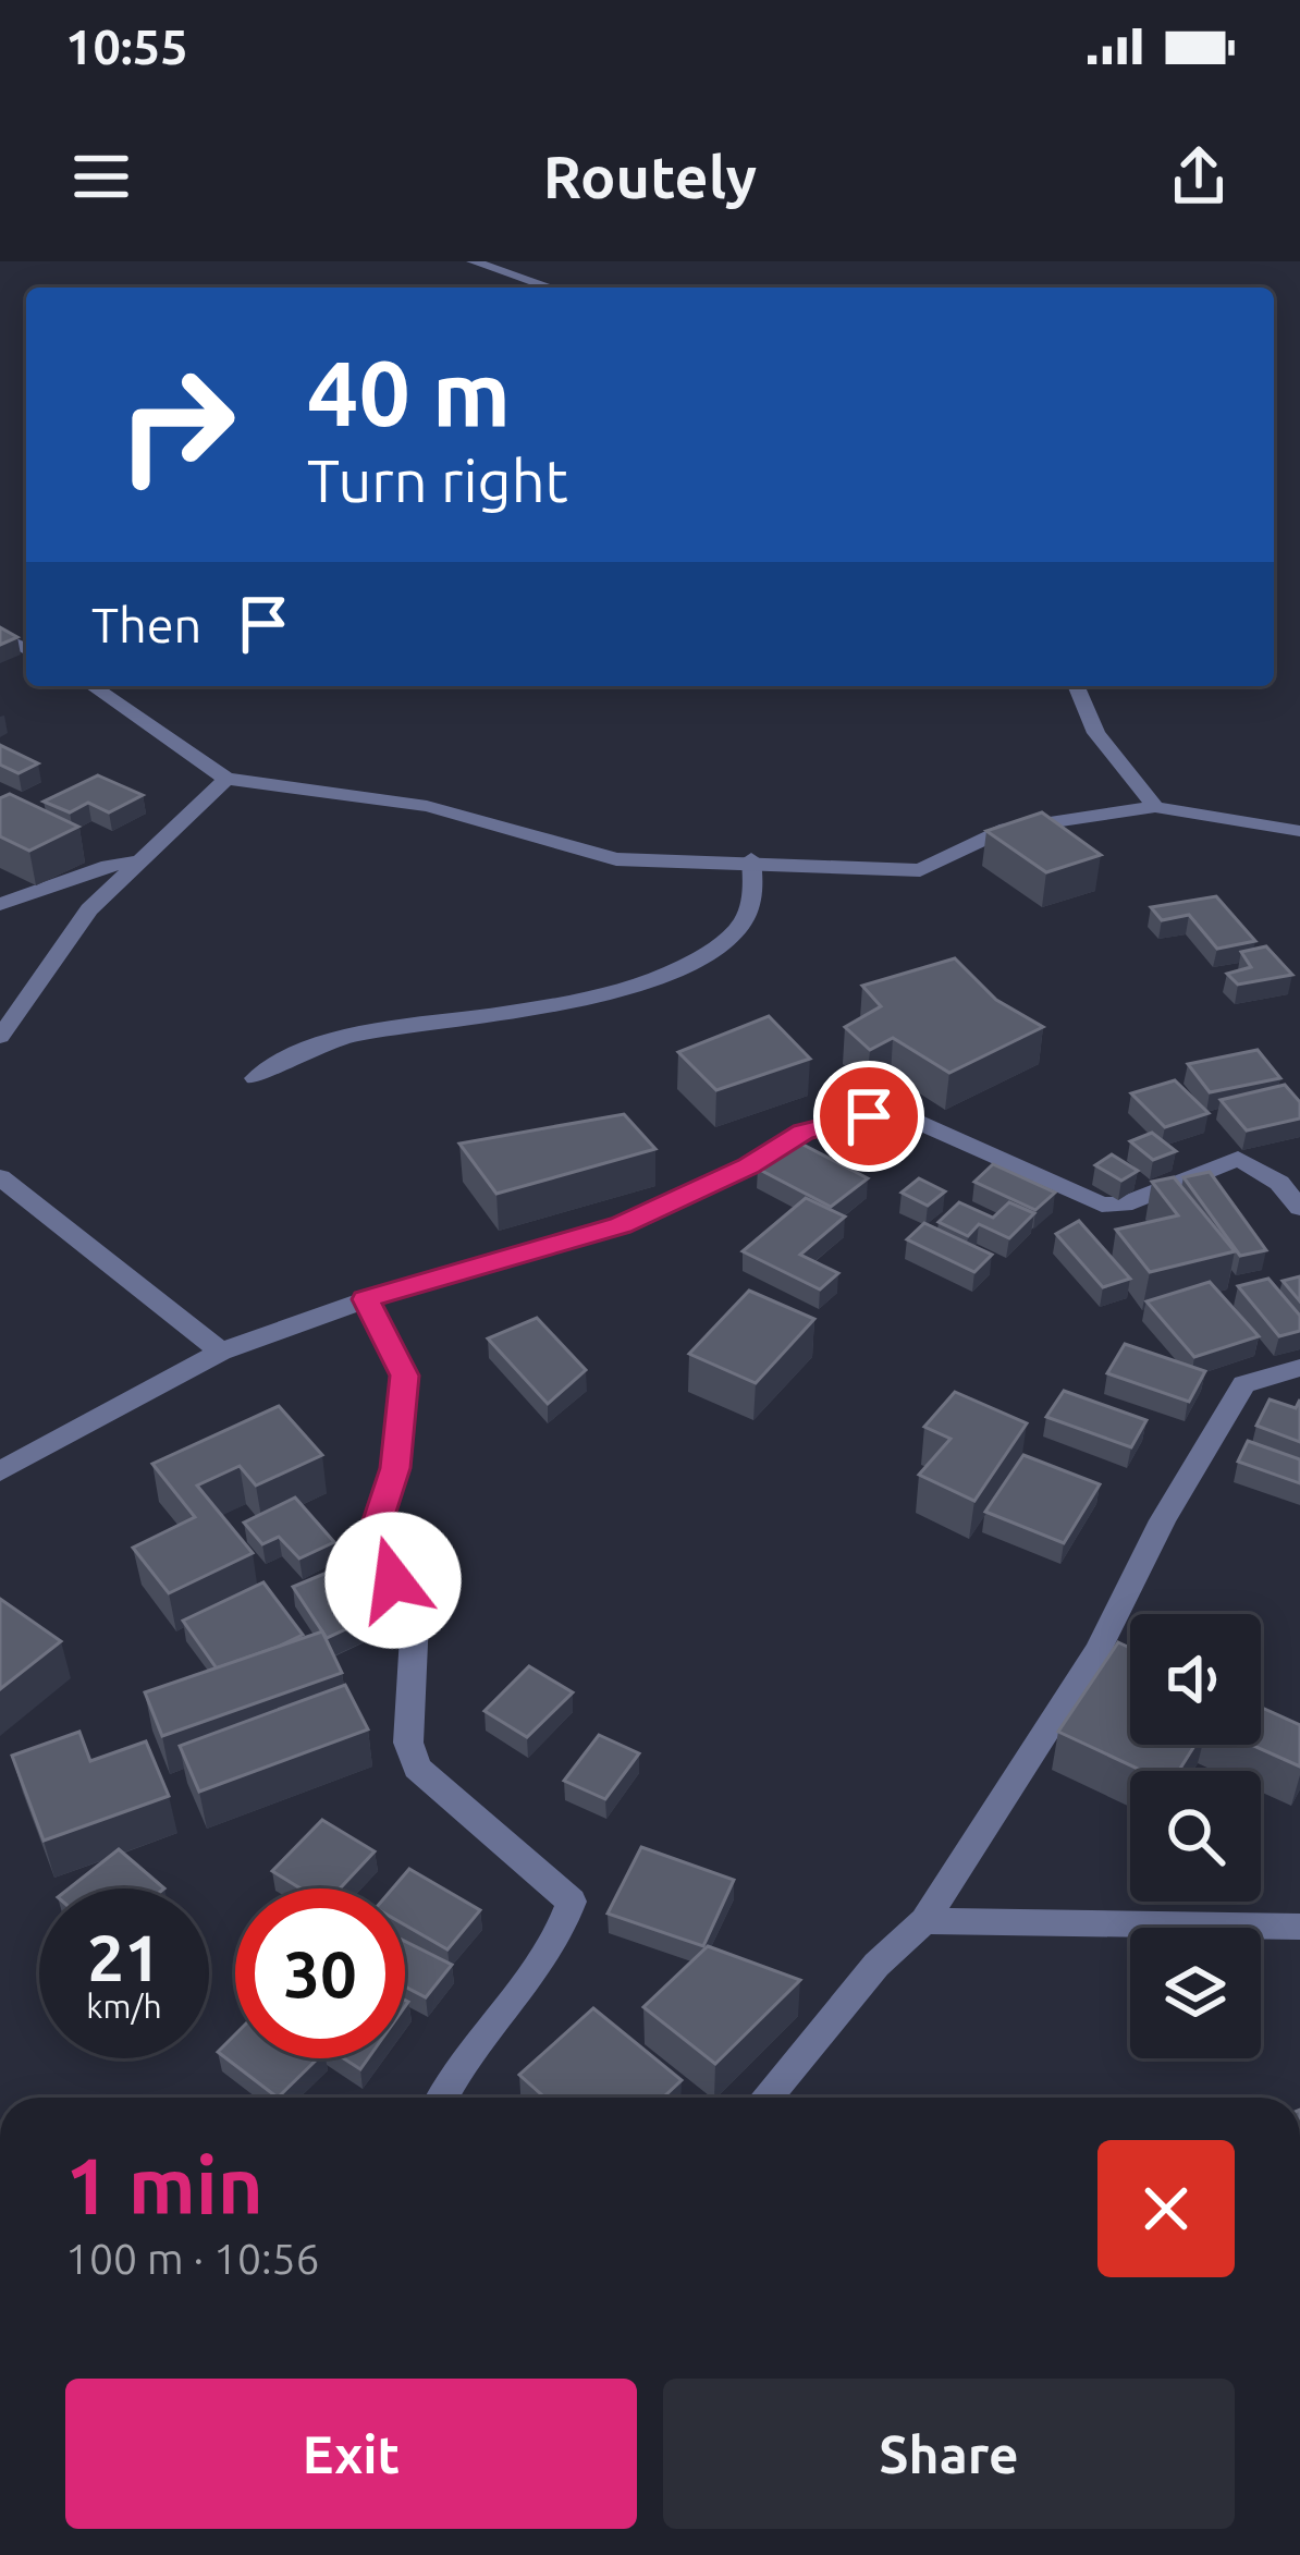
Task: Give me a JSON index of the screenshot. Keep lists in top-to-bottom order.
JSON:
{
  "page": {
    "status": "10:55",
    "header": "Routely",
    "turn": ["40 m", "Turn right"],
    "then": "Then",
    "speed": "21 km/h",
    "limit": "30",
    "heading": ["1 min", "100 m · 10:56"],
    "buttons": ["Exit", "Share"]
  }
}
